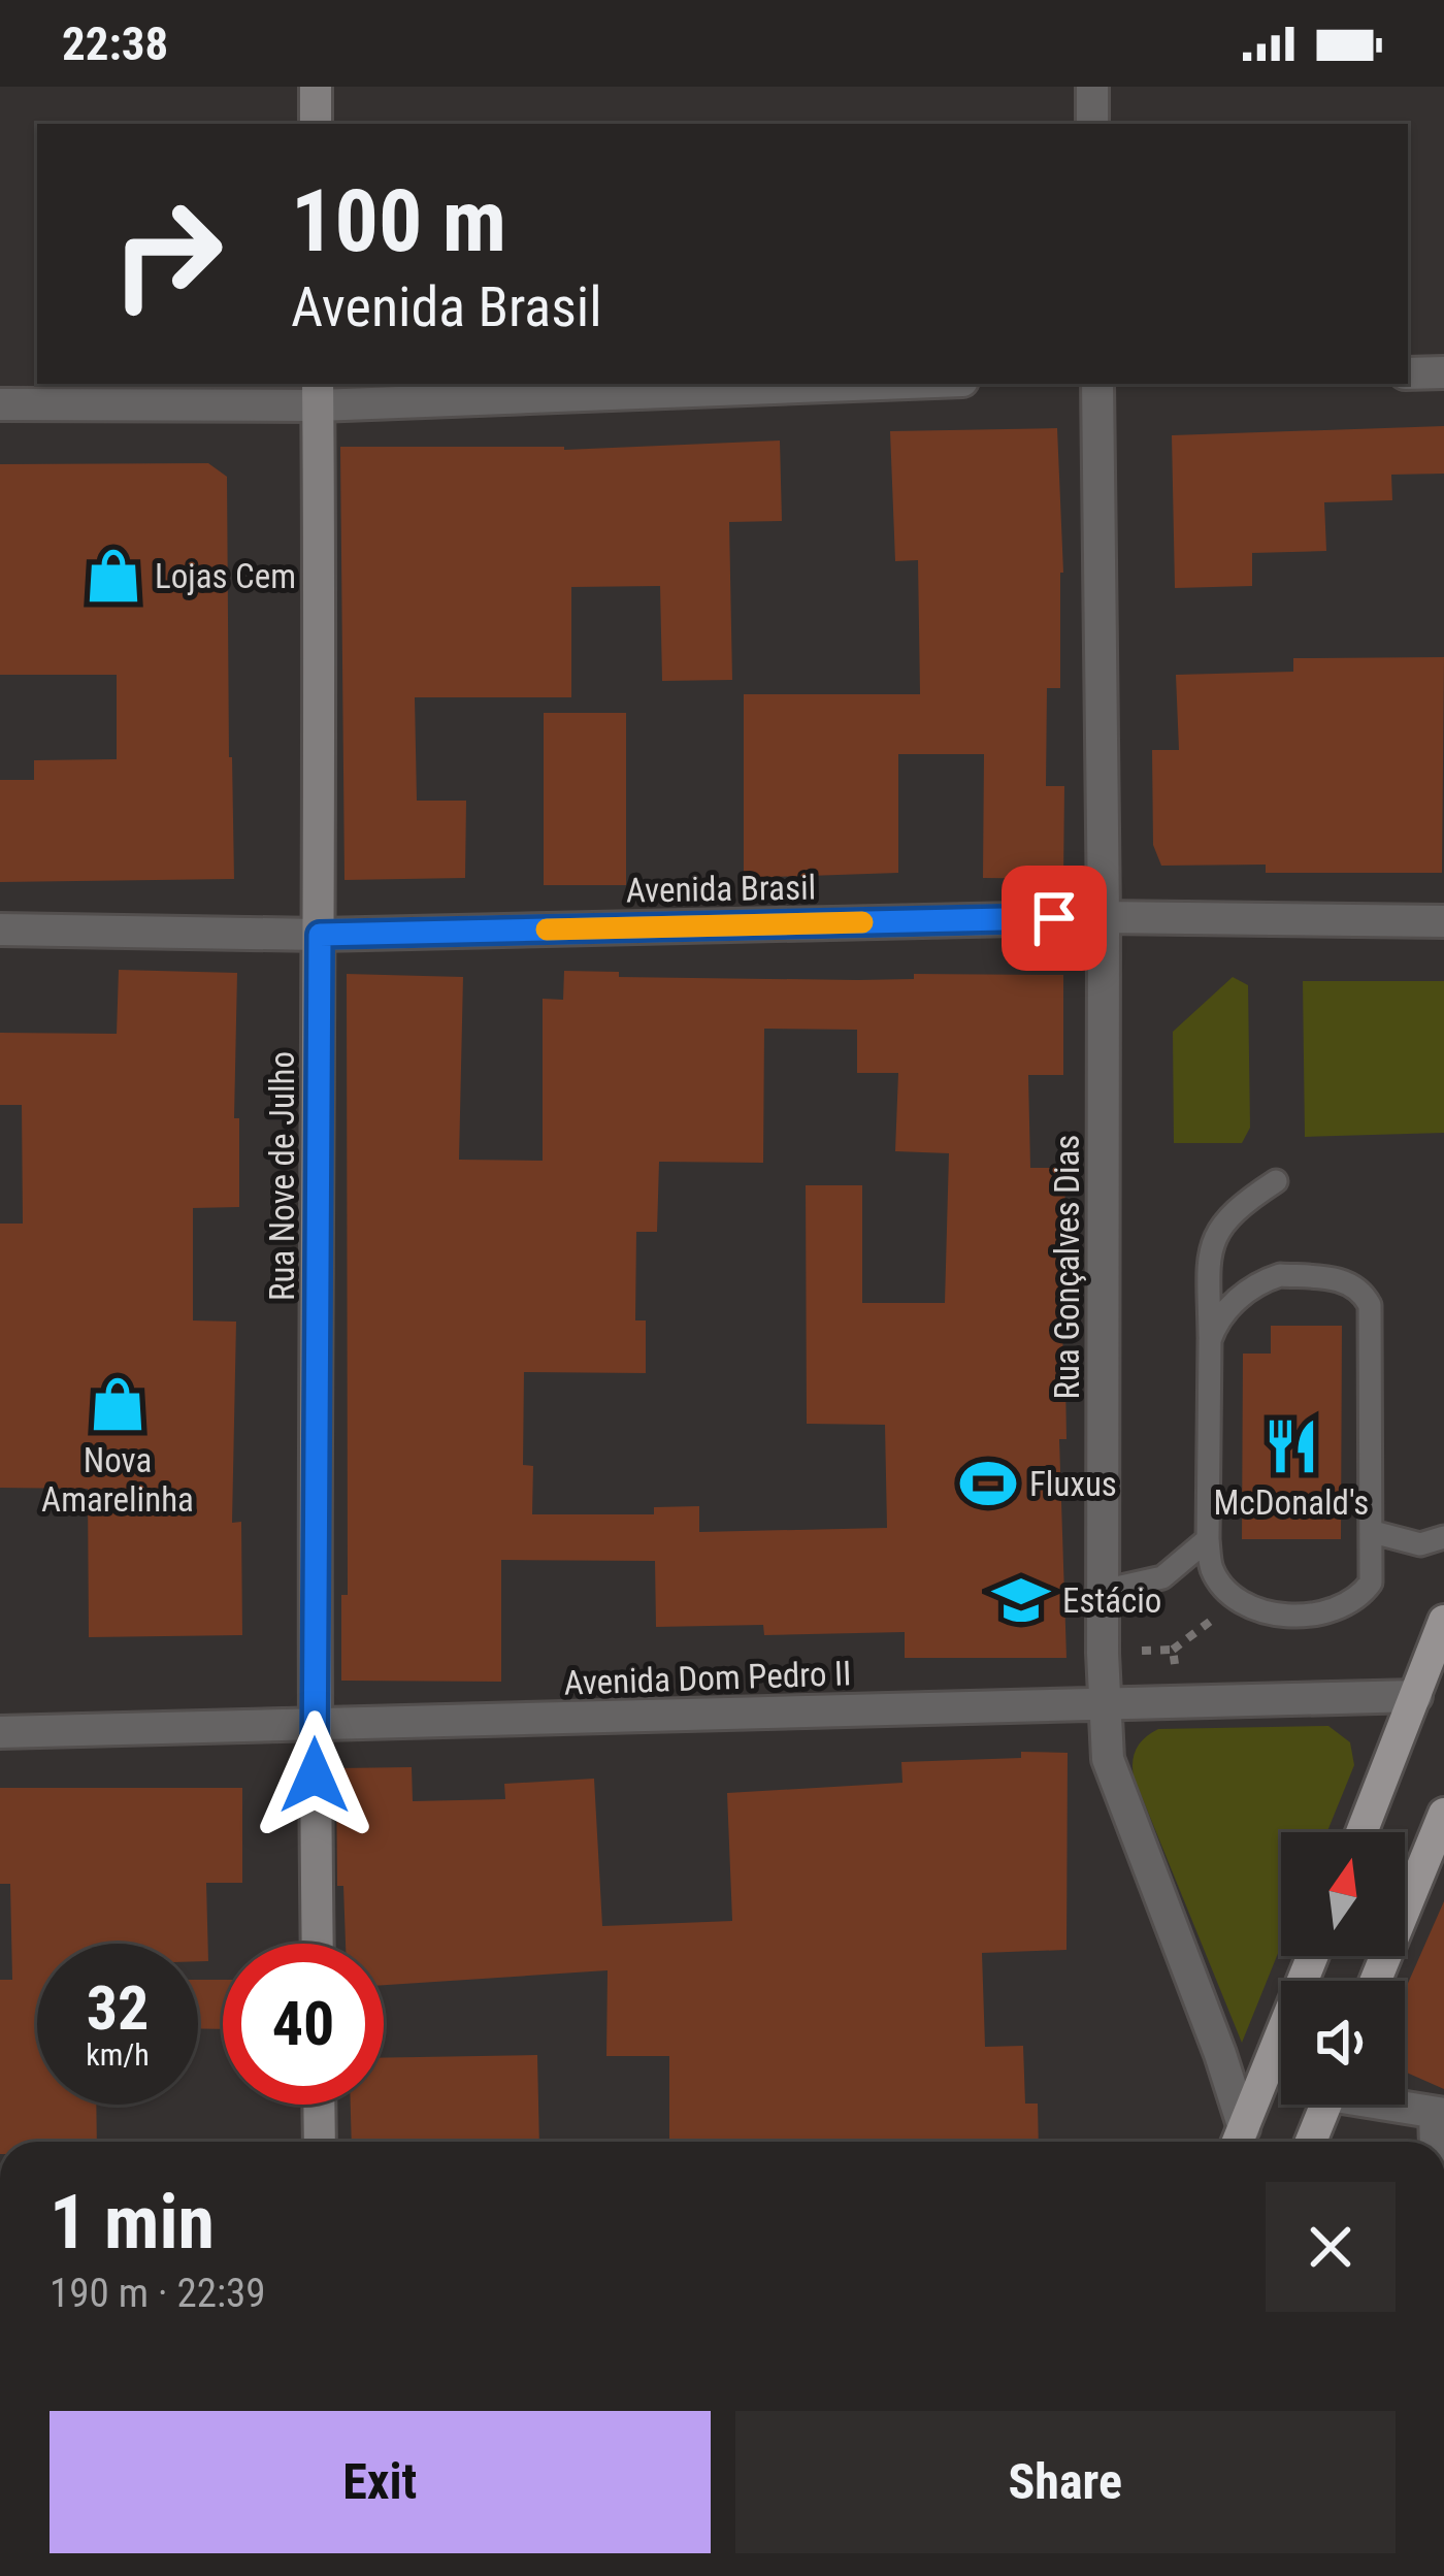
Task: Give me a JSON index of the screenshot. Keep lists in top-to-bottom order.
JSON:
{
  "streets": {
    "street": [
      "Avenida Brasil",
      "Rua Nove de Julho",
      "Rua Gonçalves Dias",
      "Avenida Dom Pedro II"
    ]
  },
  "crossings": [
    ["Avenida Brasil", "Rua Nove de Julho"],
    ["Avenida Brasil", "Rua Gonçalves Dias"],
    ["Rua Nove de Julho", "Avenida Dom Pedro II"],
    ["Rua Gonçalves Dias", "Avenida Dom Pedro II"]
  ],
  "places": {
    "shop": ["Lojas Cem", "Nova Amarelinha"],
    "restaurant": ["McDonald's"],
    "sports": ["Fluxus"],
    "school or university": ["Estácio"]
  },
  "north": "top",
  "page": {
    "status": "22:38",
    "turn": ["100 m", "Avenida Brasil"],
    "speed": "32 km/h",
    "limit": "40",
    "heading": ["1 min", "190 m · 22:39"],
    "buttons": ["Exit", "Share"]
  }
}
